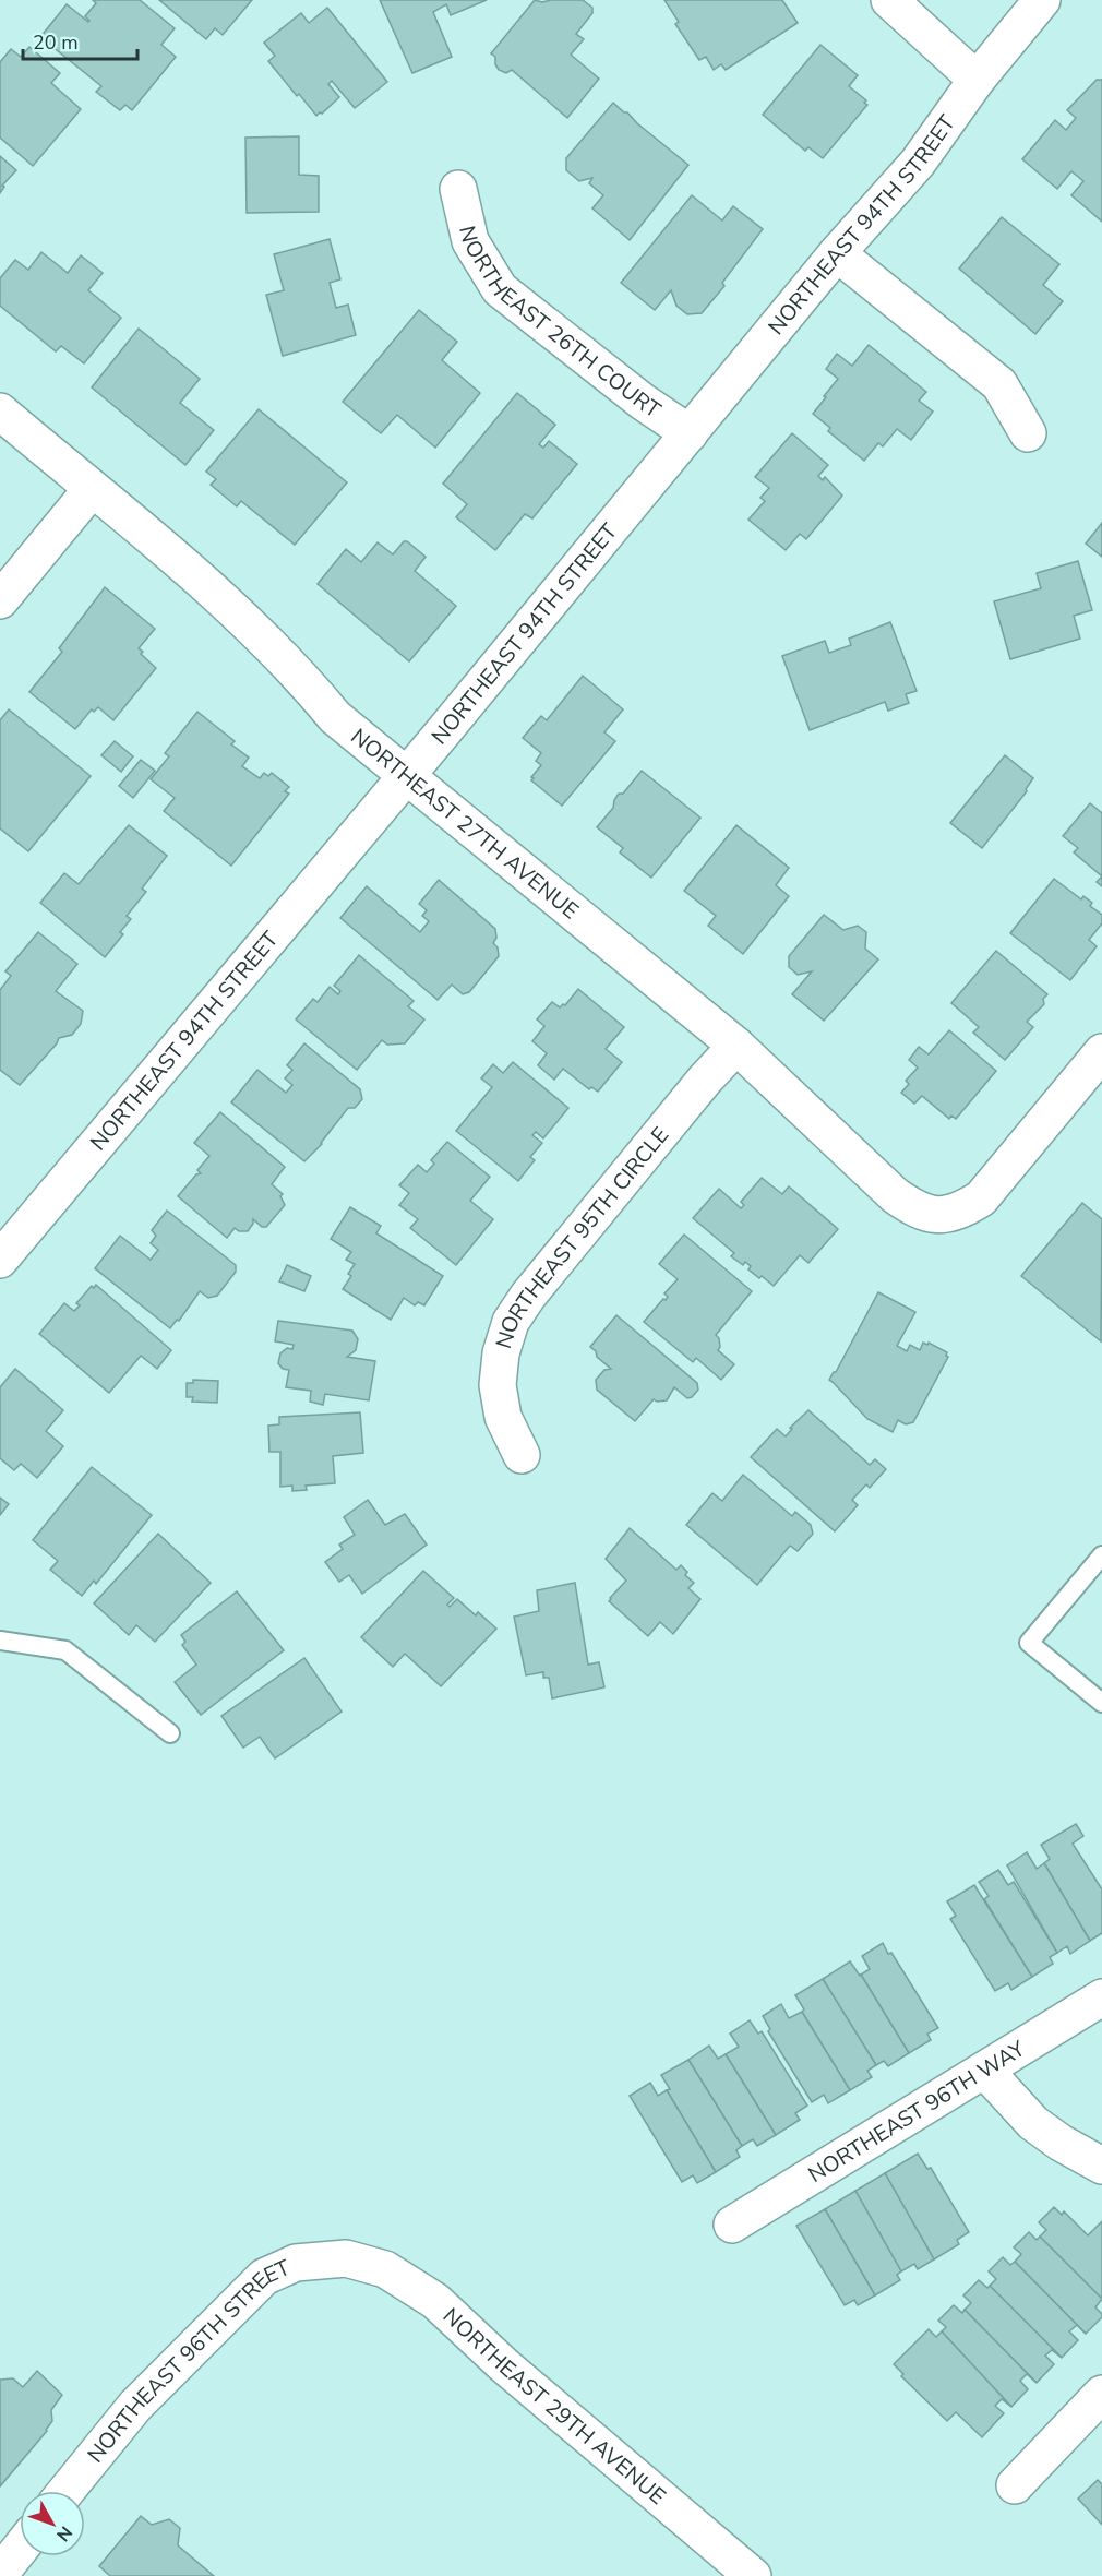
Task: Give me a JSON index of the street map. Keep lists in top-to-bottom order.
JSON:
{
  "streets": {
    "street": [
      "NORTHEAST 94TH STREET",
      "NORTHEAST 26TH COURT",
      "NORTHEAST 27TH AVENUE",
      "NORTHEAST 95TH CIRCLE",
      "NORTHEAST 96TH WAY",
      "NORTHEAST 96TH STREET",
      "NORTHEAST 29TH AVENUE"
    ]
  },
  "crossings": [
    ["NORTHEAST 94TH STREET", "NORTHEAST 26TH COURT"],
    ["NORTHEAST 94TH STREET", "NORTHEAST 27TH AVENUE"],
    ["NORTHEAST 27TH AVENUE", "NORTHEAST 95TH CIRCLE"],
    ["NORTHEAST 96TH STREET", "NORTHEAST 29TH AVENUE"]
  ],
  "scale_bar": "20 m",
  "north": "bottom right"
}
